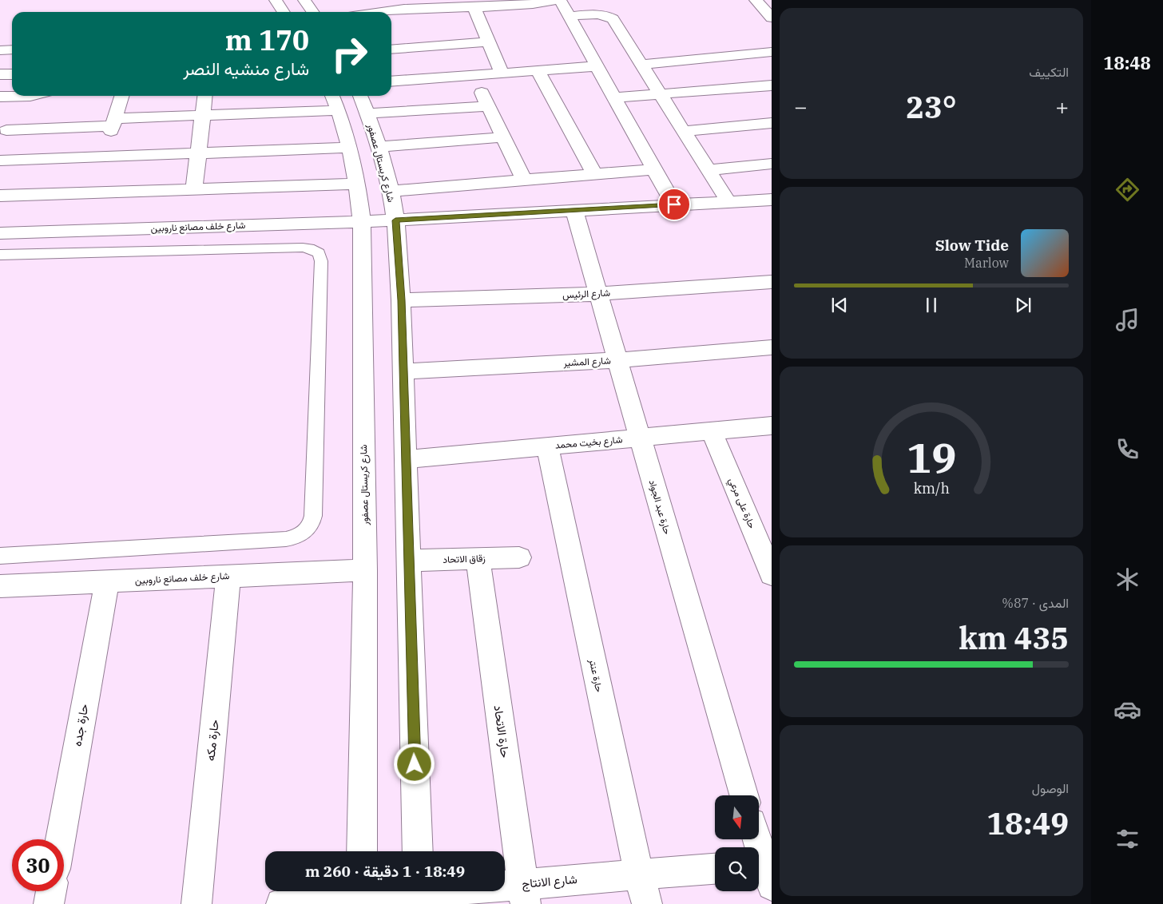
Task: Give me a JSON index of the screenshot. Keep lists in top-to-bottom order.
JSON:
{
  "streets": {
    "street": [
      "شارع كريستال عصفور",
      "شارع خلف مصانع ناروبين",
      "شارع الرئيس",
      "شارع المشير",
      "شارع بخيت محمد",
      "حارة على مرعي",
      "حارة عبد الجواد",
      "زقاق الاتحاد",
      "حارة عنتر",
      "حارة جده",
      "حارة الاتحاد",
      "حارة مكه",
      "شارع الانتاج"
    ]
  },
  "crossings": [
    ["شارع كريستال عصفور", "شارع خلف مصانع ناروبين"],
    ["شارع كريستال عصفور", "شارع الرئيس"],
    ["شارع كريستال عصفور", "شارع المشير"],
    ["شارع كريستال عصفور", "شارع بخيت محمد"],
    ["شارع كريستال عصفور", "زقاق الاتحاد"],
    ["شارع خلف مصانع ناروبين", "حارة عبد الجواد"],
    ["شارع خلف مصانع ناروبين", "حارة جده"],
    ["شارع خلف مصانع ناروبين", "حارة مكه"],
    ["شارع الرئيس", "حارة عبد الجواد"],
    ["شارع المشير", "حارة عبد الجواد"],
    ["شارع بخيت محمد", "حارة على مرعي"],
    ["شارع بخيت محمد", "حارة عبد الجواد"],
    ["شارع بخيت محمد", "حارة عنتر"],
    ["زقاق الاتحاد", "حارة الاتحاد"],
    ["حارة عنتر", "شارع الانتاج"],
    ["حارة الاتحاد", "شارع الانتاج"]
  ],
  "north": "bottom",
  "page": {
    "tabs": "18:48",
    "tile": [
      "التكييف",
      ["المدى · 87%", "435 km"],
      ["الوصول", "18:49"]
    ],
    "turn": ["170 m", "شارع منشيه النصر"],
    "heat": ["−", "23°", "+"],
    "song": ["Slow Tide", "Marlow"],
    "limit": "30",
    "trip": "18:49 · 1 دقيقة · 260 m",
    "gauge": ["19", "km/h"]
  }
}
